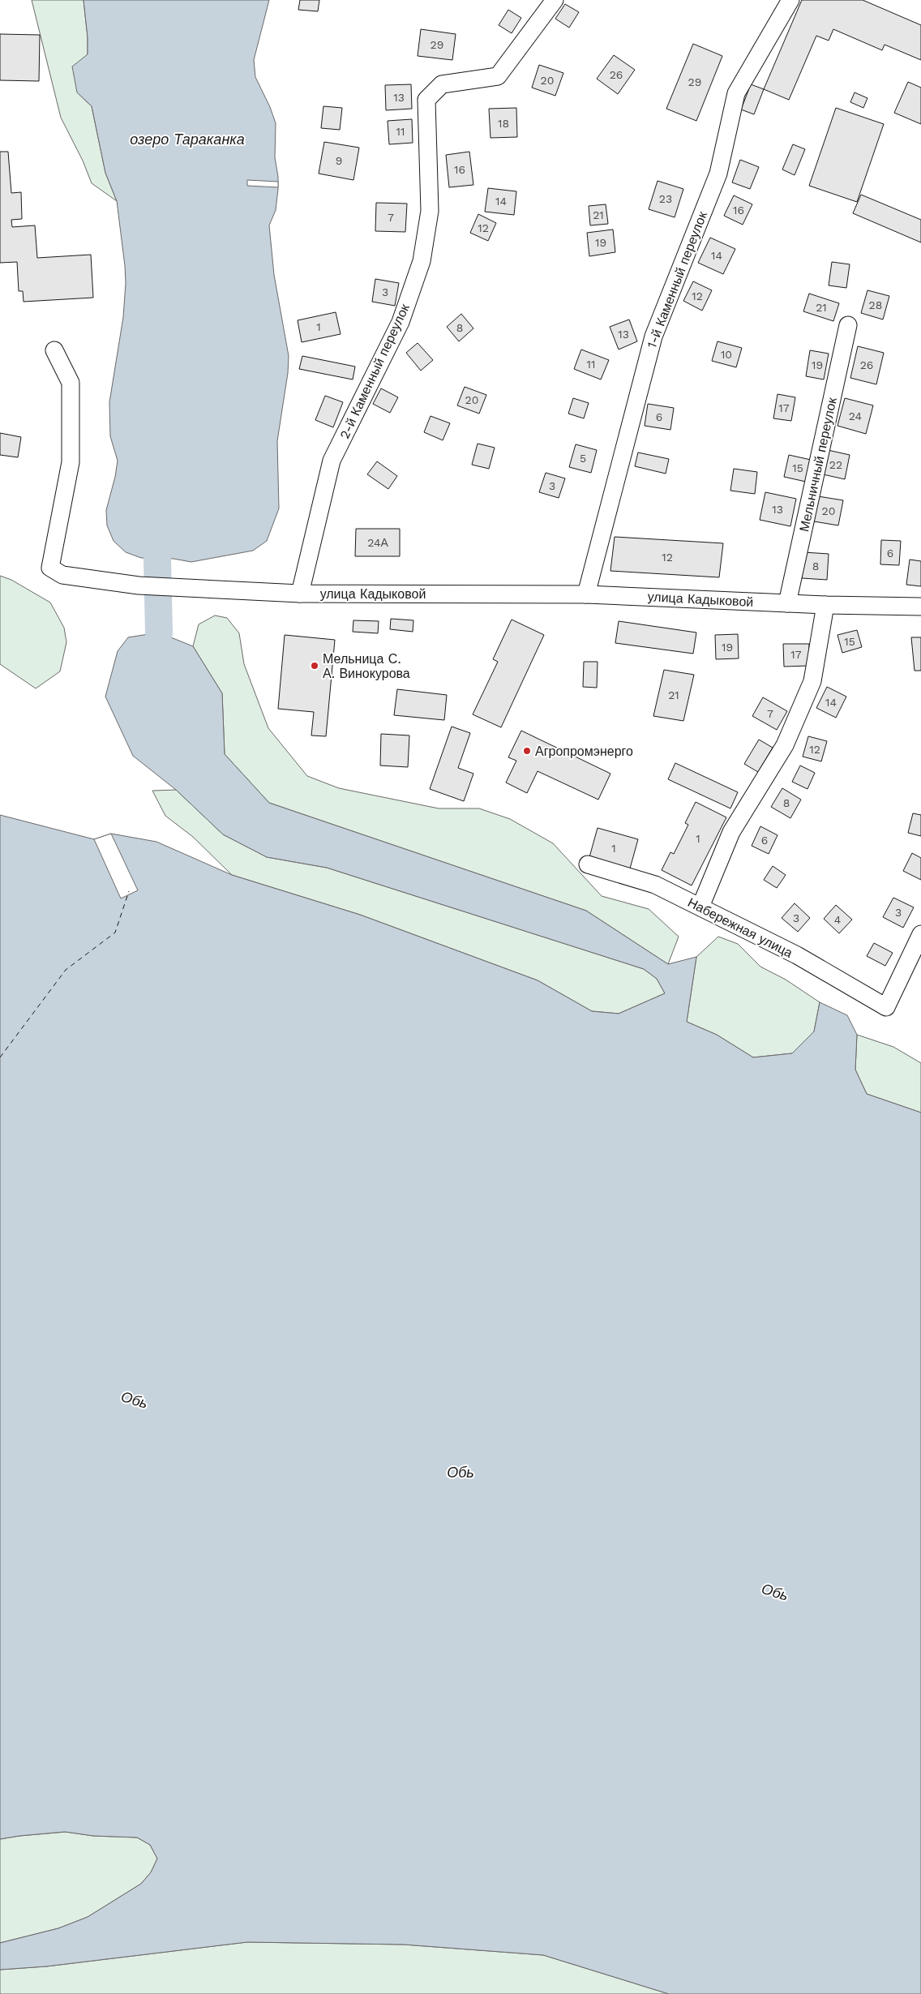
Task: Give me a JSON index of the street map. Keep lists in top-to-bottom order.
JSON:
{
  "streets": {
    "street": [
      "1-й Каменный переулок",
      "2-й Каменный переулок",
      "Мельничный переулок",
      "улица Кадыковой",
      "Набережная улица"
    ]
  },
  "crossings": [
    ["1-й Каменный переулок", "улица Кадыковой"],
    ["2-й Каменный переулок", "улица Кадыковой"],
    ["Мельничный переулок", "улица Кадыковой"]
  ],
  "water": ["озеро Тараканка", "Обь"],
  "places": ["Мельница С. А. Винокурова", "Агропромэнерго"],
  "house_numbers": [
    "29",
    "26",
    "20",
    "29",
    "13",
    "18",
    "11",
    "9",
    "16",
    "23",
    "14",
    "16",
    "21",
    "7",
    "12",
    "19",
    "14",
    "3",
    "12",
    "28",
    "21",
    "1",
    "8",
    "13",
    "10",
    "11",
    "19",
    "26",
    "20",
    "17",
    "24",
    "6",
    "5",
    "22",
    "15",
    "3",
    "13",
    "20",
    "24А",
    "6",
    "12",
    "8",
    "15",
    "19",
    "17",
    "21",
    "14",
    "7",
    "12",
    "8",
    "1",
    "6",
    "1",
    "3",
    "3",
    "4"
  ]
}
